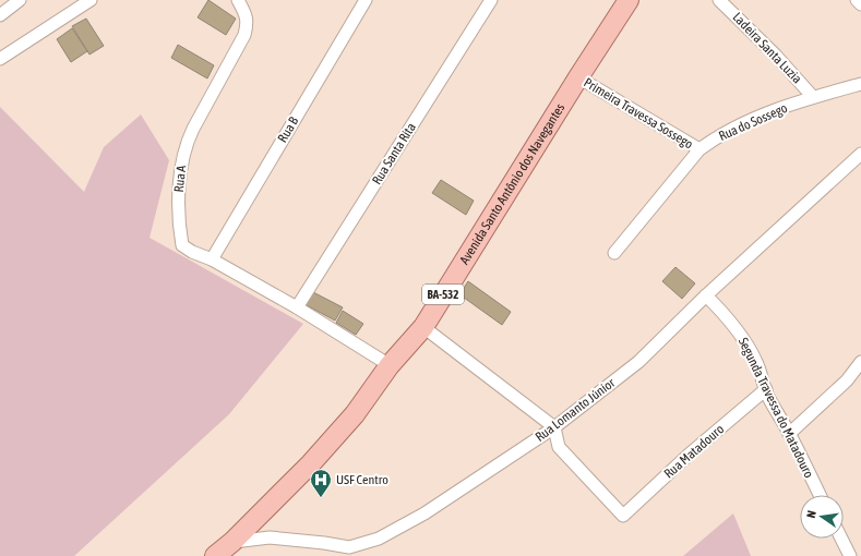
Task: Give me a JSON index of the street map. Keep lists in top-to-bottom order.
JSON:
{
  "streets": {
    "main road": ["Avenida Santo Antônio dos Navegantes", "BA-532"],
    "street": [
      "Ladeira Santa Luzia",
      "Primeira Travessa Sossego",
      "Rua do Sossego",
      "Rua B",
      "Rua Santa Rita",
      "Rua A",
      "Segunda Travessa do Matadouro",
      "Rua Lomanto Júnior",
      "Rua Matadouro"
    ]
  },
  "crossings": [
    ["Ladeira Santa Luzia", "Rua do Sossego"],
    ["Primeira Travessa Sossego", "Rua do Sossego"],
    ["Primeira Travessa Sossego", "Avenida Santo Antônio dos Navegantes"],
    ["Rua B", "Rua A"],
    ["Rua Santa Rita", "Rua A"],
    ["Rua A", "Avenida Santo Antônio dos Navegantes"],
    ["Avenida Santo Antônio dos Navegantes", "Rua Lomanto Júnior"],
    ["Segunda Travessa do Matadouro", "Rua Lomanto Júnior"],
    ["Segunda Travessa do Matadouro", "Rua Matadouro"],
    ["Rua Lomanto Júnior", "Rua Matadouro"]
  ],
  "places": {
    "hospital": ["USF Centro"]
  },
  "north": "left"
}
